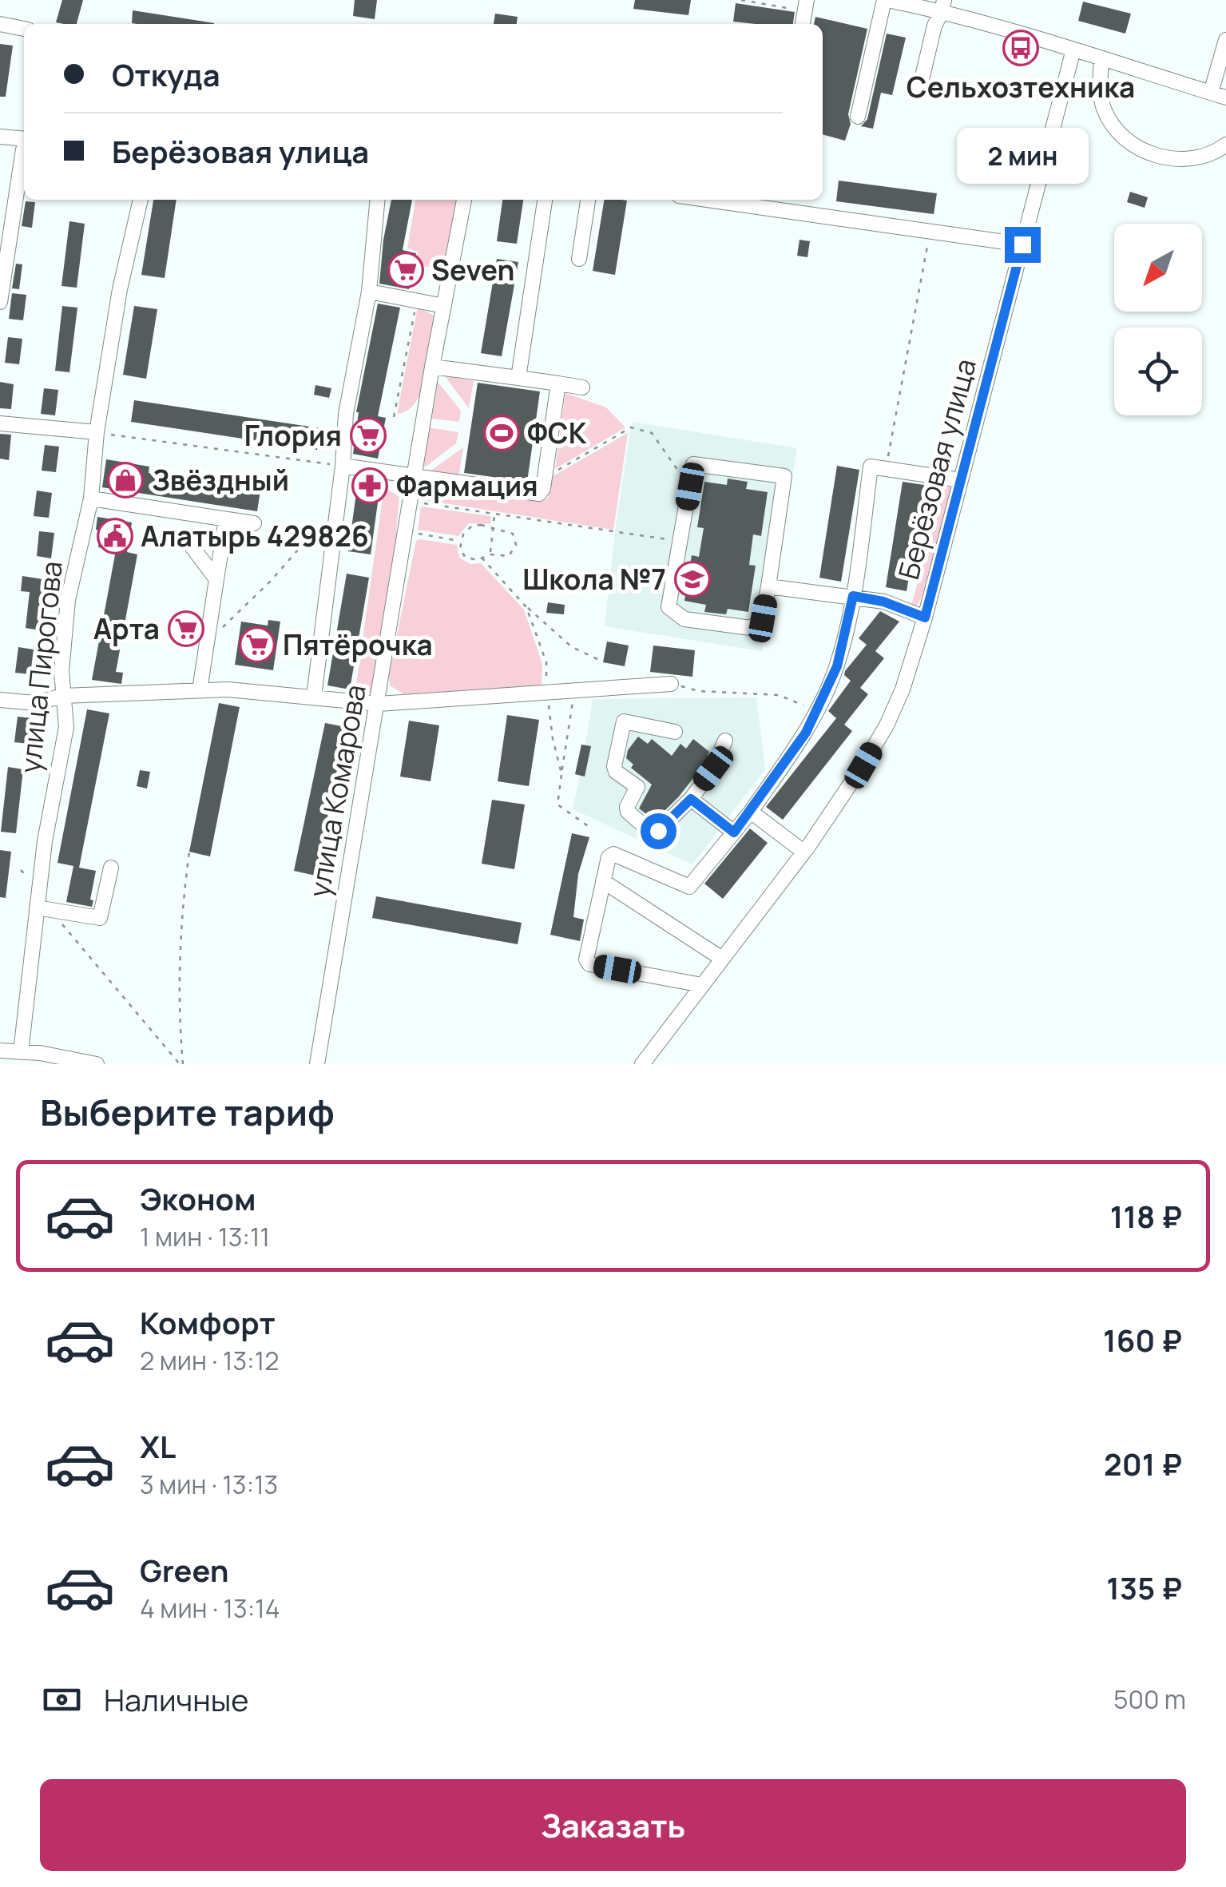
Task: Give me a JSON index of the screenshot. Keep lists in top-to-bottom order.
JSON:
{
  "streets": {
    "street": ["Берёзовая улица", "улица Пирогова", "улица Комарова"]
  },
  "places": {
    "bus stop": ["Сельхозтехника"],
    "supermarket": [
      "Seven",
      "Глория",
      "Арта",
      "Пятёрочка"
    ],
    "sports": ["ФСК"],
    "shop": ["Звёздный"],
    "pharmacy": ["Фармация"],
    "public building": ["Алатырь 429826"],
    "school or university": ["Школа №7"]
  },
  "north": "bottom left",
  "page": {
    "banner": ["Откуда", "Берёзовая улица"],
    "bubble": "2 мин",
    "heading": "Выберите тариф",
    "list": [
      {
        "name": "Эконом",
        "note": "1 мин · 13:11",
        "value": "118 ₽"
      },
      {
        "name": "Комфорт",
        "note": "2 мин · 13:12",
        "value": "160 ₽"
      },
      {
        "name": "XL",
        "note": "3 мин · 13:13",
        "value": "201 ₽"
      },
      {
        "name": "Green",
        "note": "4 мин · 13:14",
        "value": "135 ₽"
      }
    ],
    "pay": ["Наличные", "500 m"],
    "buttons": "Заказать"
  }
}
